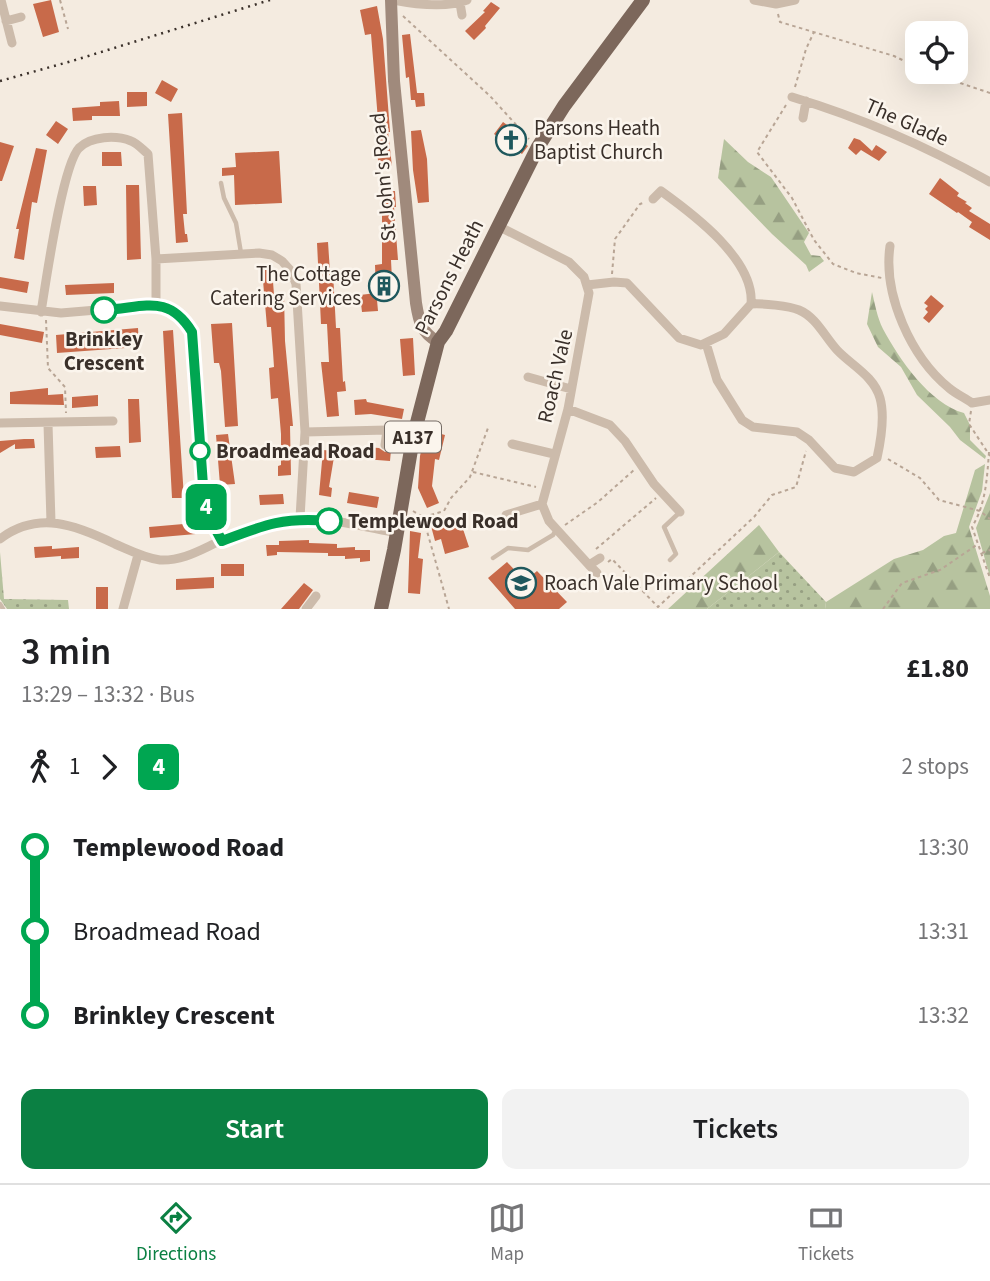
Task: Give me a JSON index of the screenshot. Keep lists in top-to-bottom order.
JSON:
{
  "streets": {
    "main road": ["Parsons Heath", "A137"],
    "street": ["The Glade", "St John's Road", "Roach Vale"]
  },
  "crossings": [
    ["St John's Road", "Parsons Heath"]
  ],
  "places": {
    "church": ["Parsons Heath Baptist Church"],
    "building": ["The Cottage Catering Services"],
    "other": ["Brinkley Crescent", "Broadmead Road", "Templewood Road"],
    "school or university": ["Roach Vale Primary School"]
  },
  "lines": ["bus line 4"],
  "page": {
    "on_map": "4",
    "heading": ["3 min", "13:29 – 13:32 · Bus", "£1.80"],
    "legs": ["1", "4", "2 stops"],
    "list": [
      {
        "name": "Templewood Road",
        "value": "13:30"
      },
      {
        "name": "Broadmead Road",
        "value": "13:31"
      },
      {
        "name": "Brinkley Crescent",
        "value": "13:32"
      }
    ],
    "buttons": ["Start", "Tickets"],
    "tabs": ["Directions", "Map", "Tickets"]
  }
}
